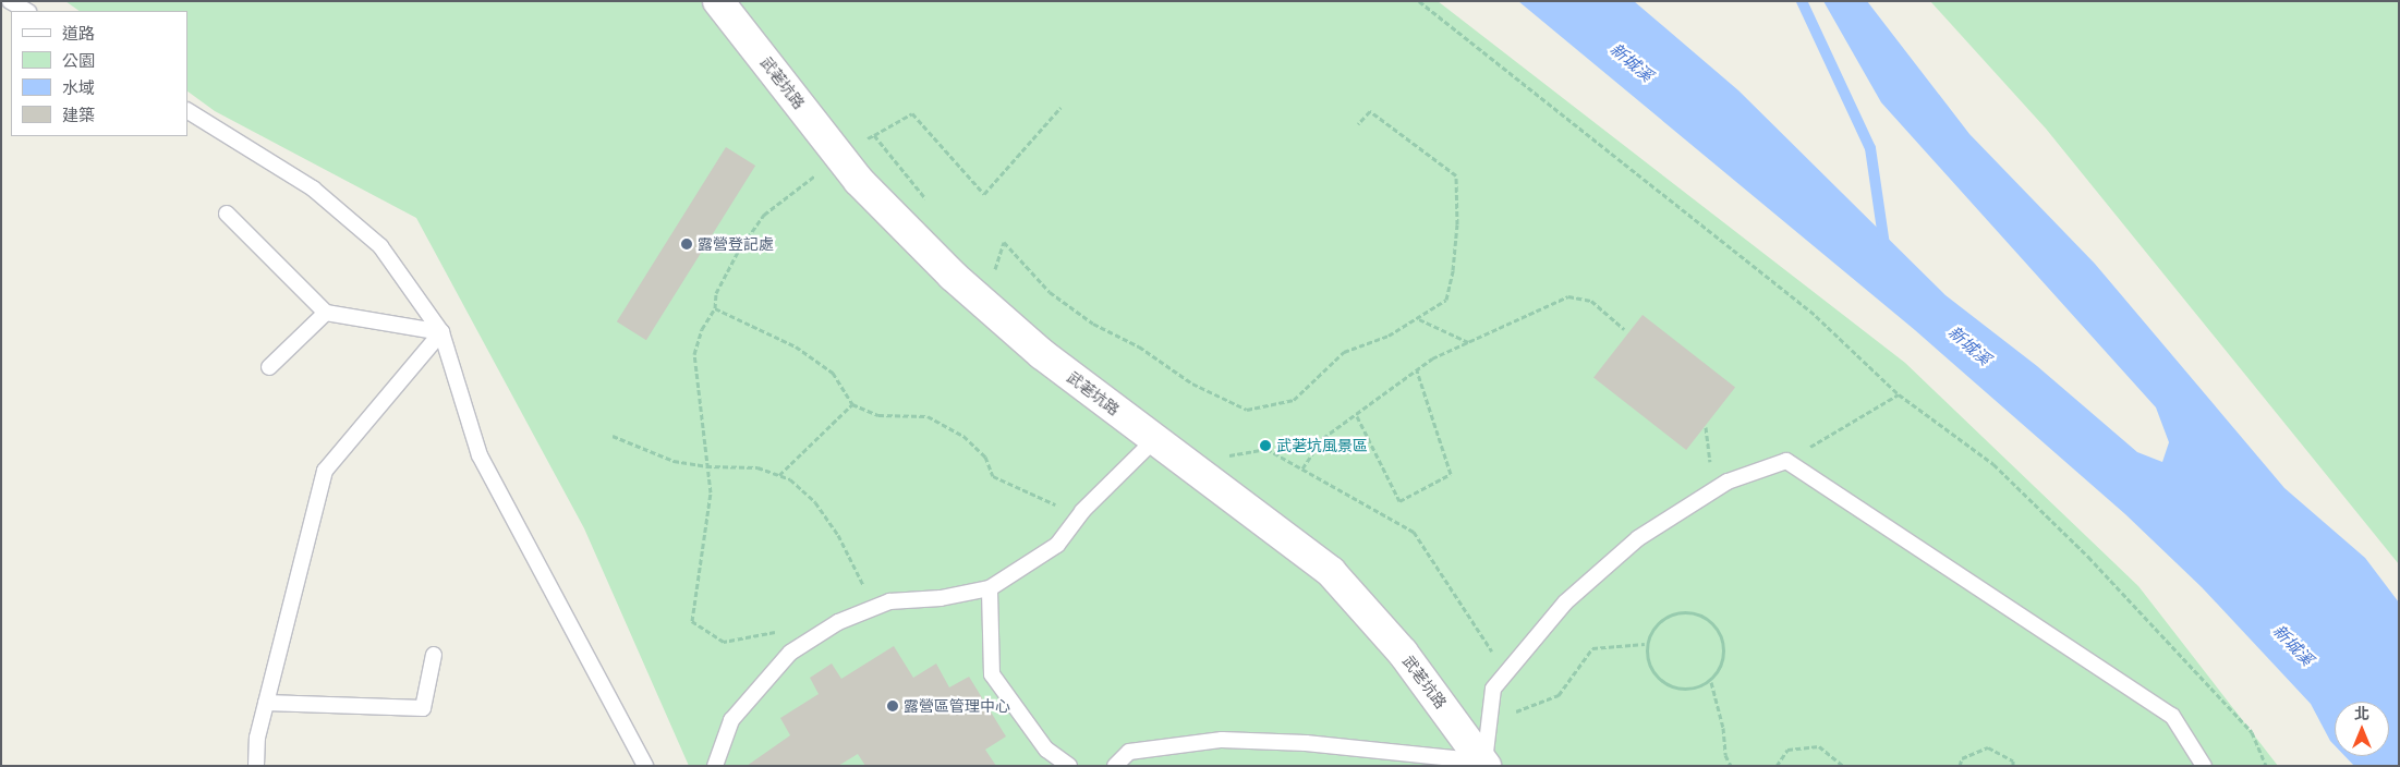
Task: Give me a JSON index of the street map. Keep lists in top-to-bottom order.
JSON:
{
  "streets": {
    "street": ["武荖坑路"]
  },
  "water": ["新城溪"],
  "places": ["露營登記處", "武荖坑風景區", "露營區管理中心"],
  "legend": [
    "道路",
    "公園",
    "水域",
    "建築"
  ],
  "north": "top"
}
